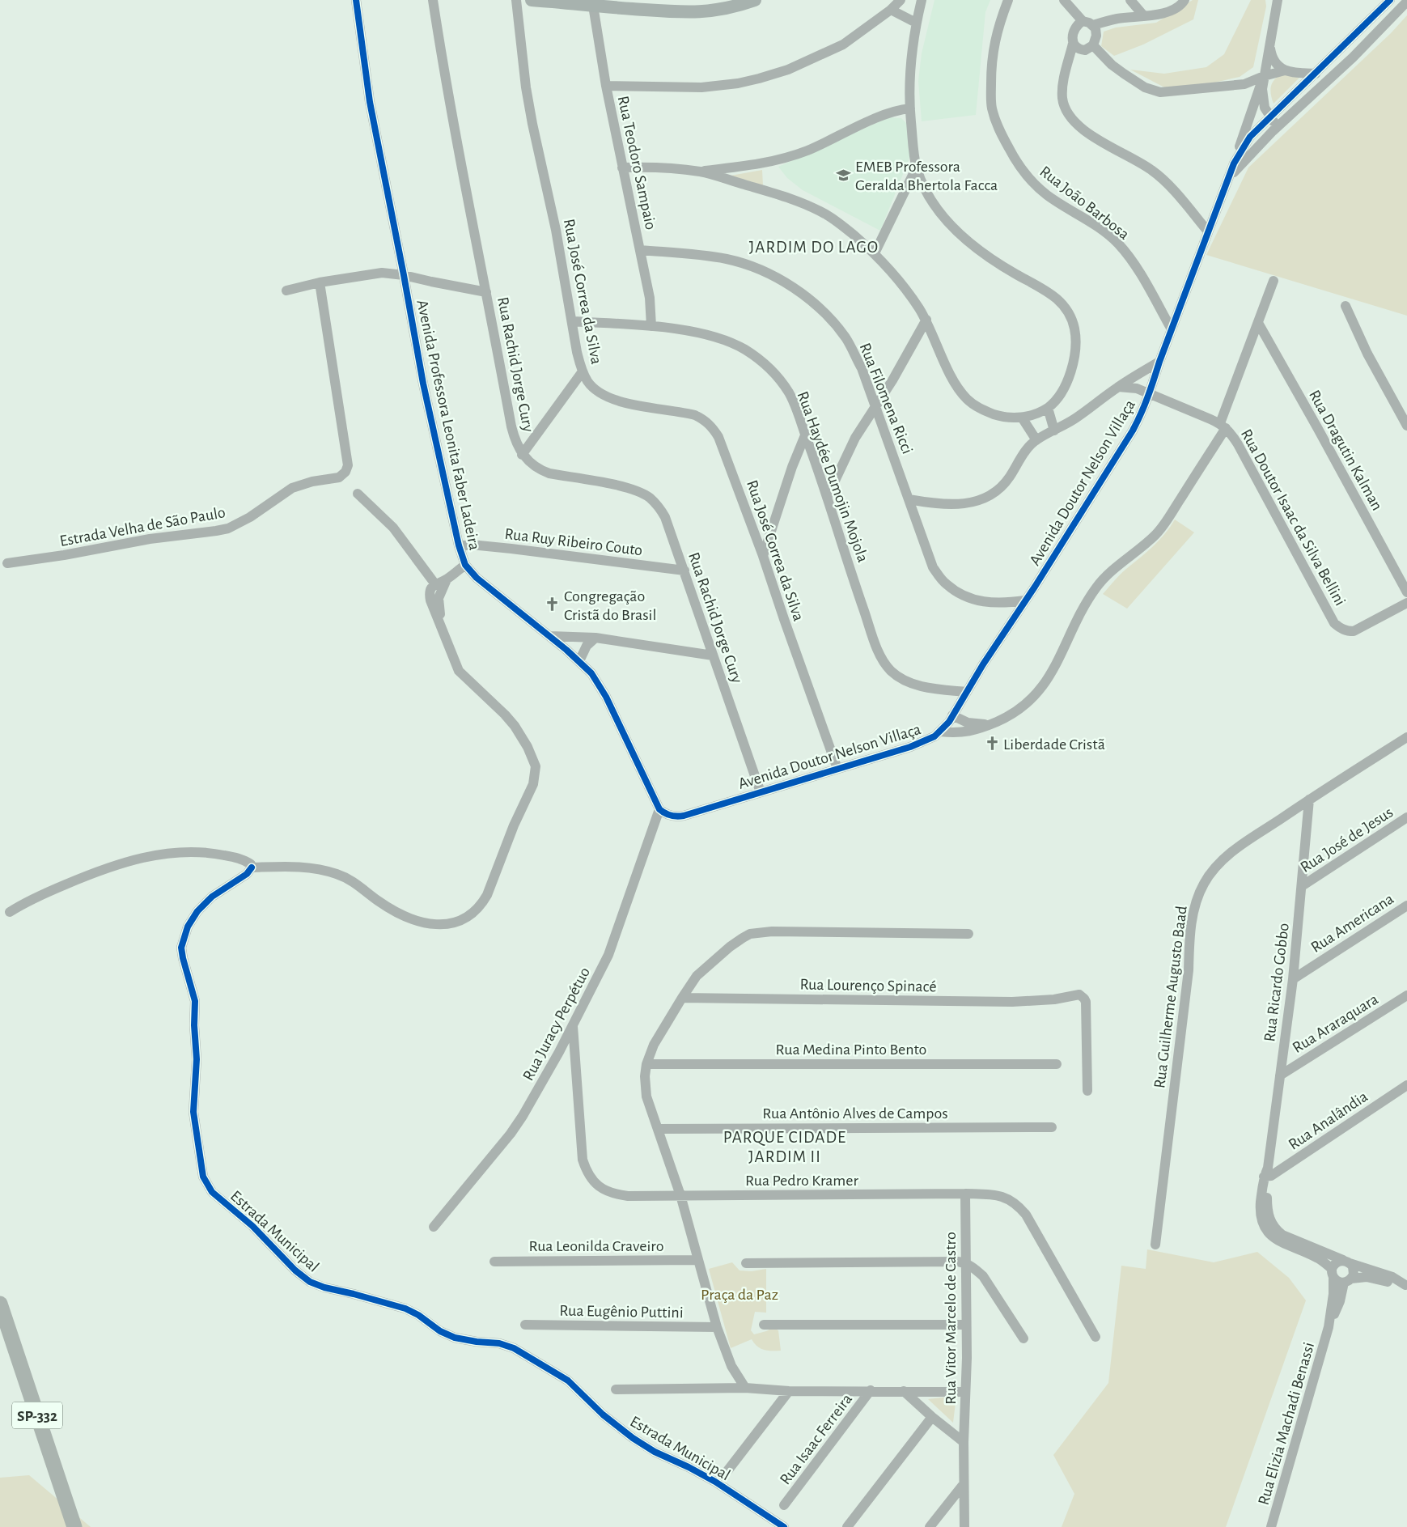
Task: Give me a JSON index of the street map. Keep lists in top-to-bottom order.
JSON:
{
  "streets": {
    "main road": ["SP-332"],
    "street": [
      "Rua Teodoro Sampaio",
      "Rua João Barbosa",
      "Rua José Correa da Silva",
      "Rua Rachid Jorge Cury",
      "Rua Filomena Ricci",
      "Avenida Professora Leonita Faber Ladeira",
      "Rua Dragutin Kalman",
      "Rua Haydée Dumojin Mojola",
      "Avenida Doutor Nelson Villaça",
      "Rua Doutor Isaac da Silva Bellini",
      "Estrada Velha de São Paulo",
      "Rua Ruy Ribeiro Couto",
      "Rua José de Jesus",
      "Rua Americana",
      "Rua Ricardo Gobbo",
      "Rua Lourenço Spinacé",
      "Rua Guilherme Augusto Baad",
      "Rua Araraquara",
      "Rua Juracy Perpétuo",
      "Rua Medina Pinto Bento",
      "Rua Antônio Alves de Campos",
      "Rua Analândia",
      "Rua Pedro Kramer",
      "Estrada Municipal",
      "Rua Leonilda Craveiro",
      "Rua Eugênio Puttini",
      "Rua Vitor Marcelo de Castro",
      "Rua Elizia Machadi Benassi",
      "Rua Isaac Ferreira"
    ]
  },
  "crossings": [
    ["Rua Teodoro Sampaio", "Rua Filomena Ricci"],
    ["Rua Teodoro Sampaio", "Rua Haydée Dumojin Mojola"],
    ["Rua João Barbosa", "Avenida Doutor Nelson Villaça"],
    ["Rua José Correa da Silva", "Rua Haydée Dumojin Mojola"],
    ["Rua José Correa da Silva", "Avenida Doutor Nelson Villaça"],
    ["Rua Rachid Jorge Cury", "Avenida Doutor Nelson Villaça"],
    ["Rua Rachid Jorge Cury", "Rua Ruy Ribeiro Couto"],
    ["Rua Filomena Ricci", "Avenida Doutor Nelson Villaça"],
    ["Avenida Professora Leonita Faber Ladeira", "Avenida Doutor Nelson Villaça"],
    ["Avenida Professora Leonita Faber Ladeira", "Rua Ruy Ribeiro Couto"],
    ["Avenida Professora Leonita Faber Ladeira", "Rua Juracy Perpétuo"],
    ["Rua Haydée Dumojin Mojola", "Avenida Doutor Nelson Villaça"],
    ["Avenida Doutor Nelson Villaça", "Rua Doutor Isaac da Silva Bellini"],
    ["Avenida Doutor Nelson Villaça", "Rua Juracy Perpétuo"],
    ["Rua José de Jesus", "Rua Ricardo Gobbo"],
    ["Rua Americana", "Rua Ricardo Gobbo"],
    ["Rua Ricardo Gobbo", "Rua Guilherme Augusto Baad"],
    ["Rua Ricardo Gobbo", "Rua Araraquara"],
    ["Rua Ricardo Gobbo", "Rua Analândia"],
    ["Rua Juracy Perpétuo", "Rua Pedro Kramer"],
    ["Rua Pedro Kramer", "Rua Vitor Marcelo de Castro"]
  ],
  "districts": ["JARDIM DO LAGO", "PARQUE CIDADE JARDIM II"],
  "parks": ["Praça da Paz"],
  "places": {
    "school or university": ["EMEB Professora Geralda Bhertola Facca"],
    "church": ["Congregação Cristã do Brasil", "Liberdade Cristã"]
  }
}
